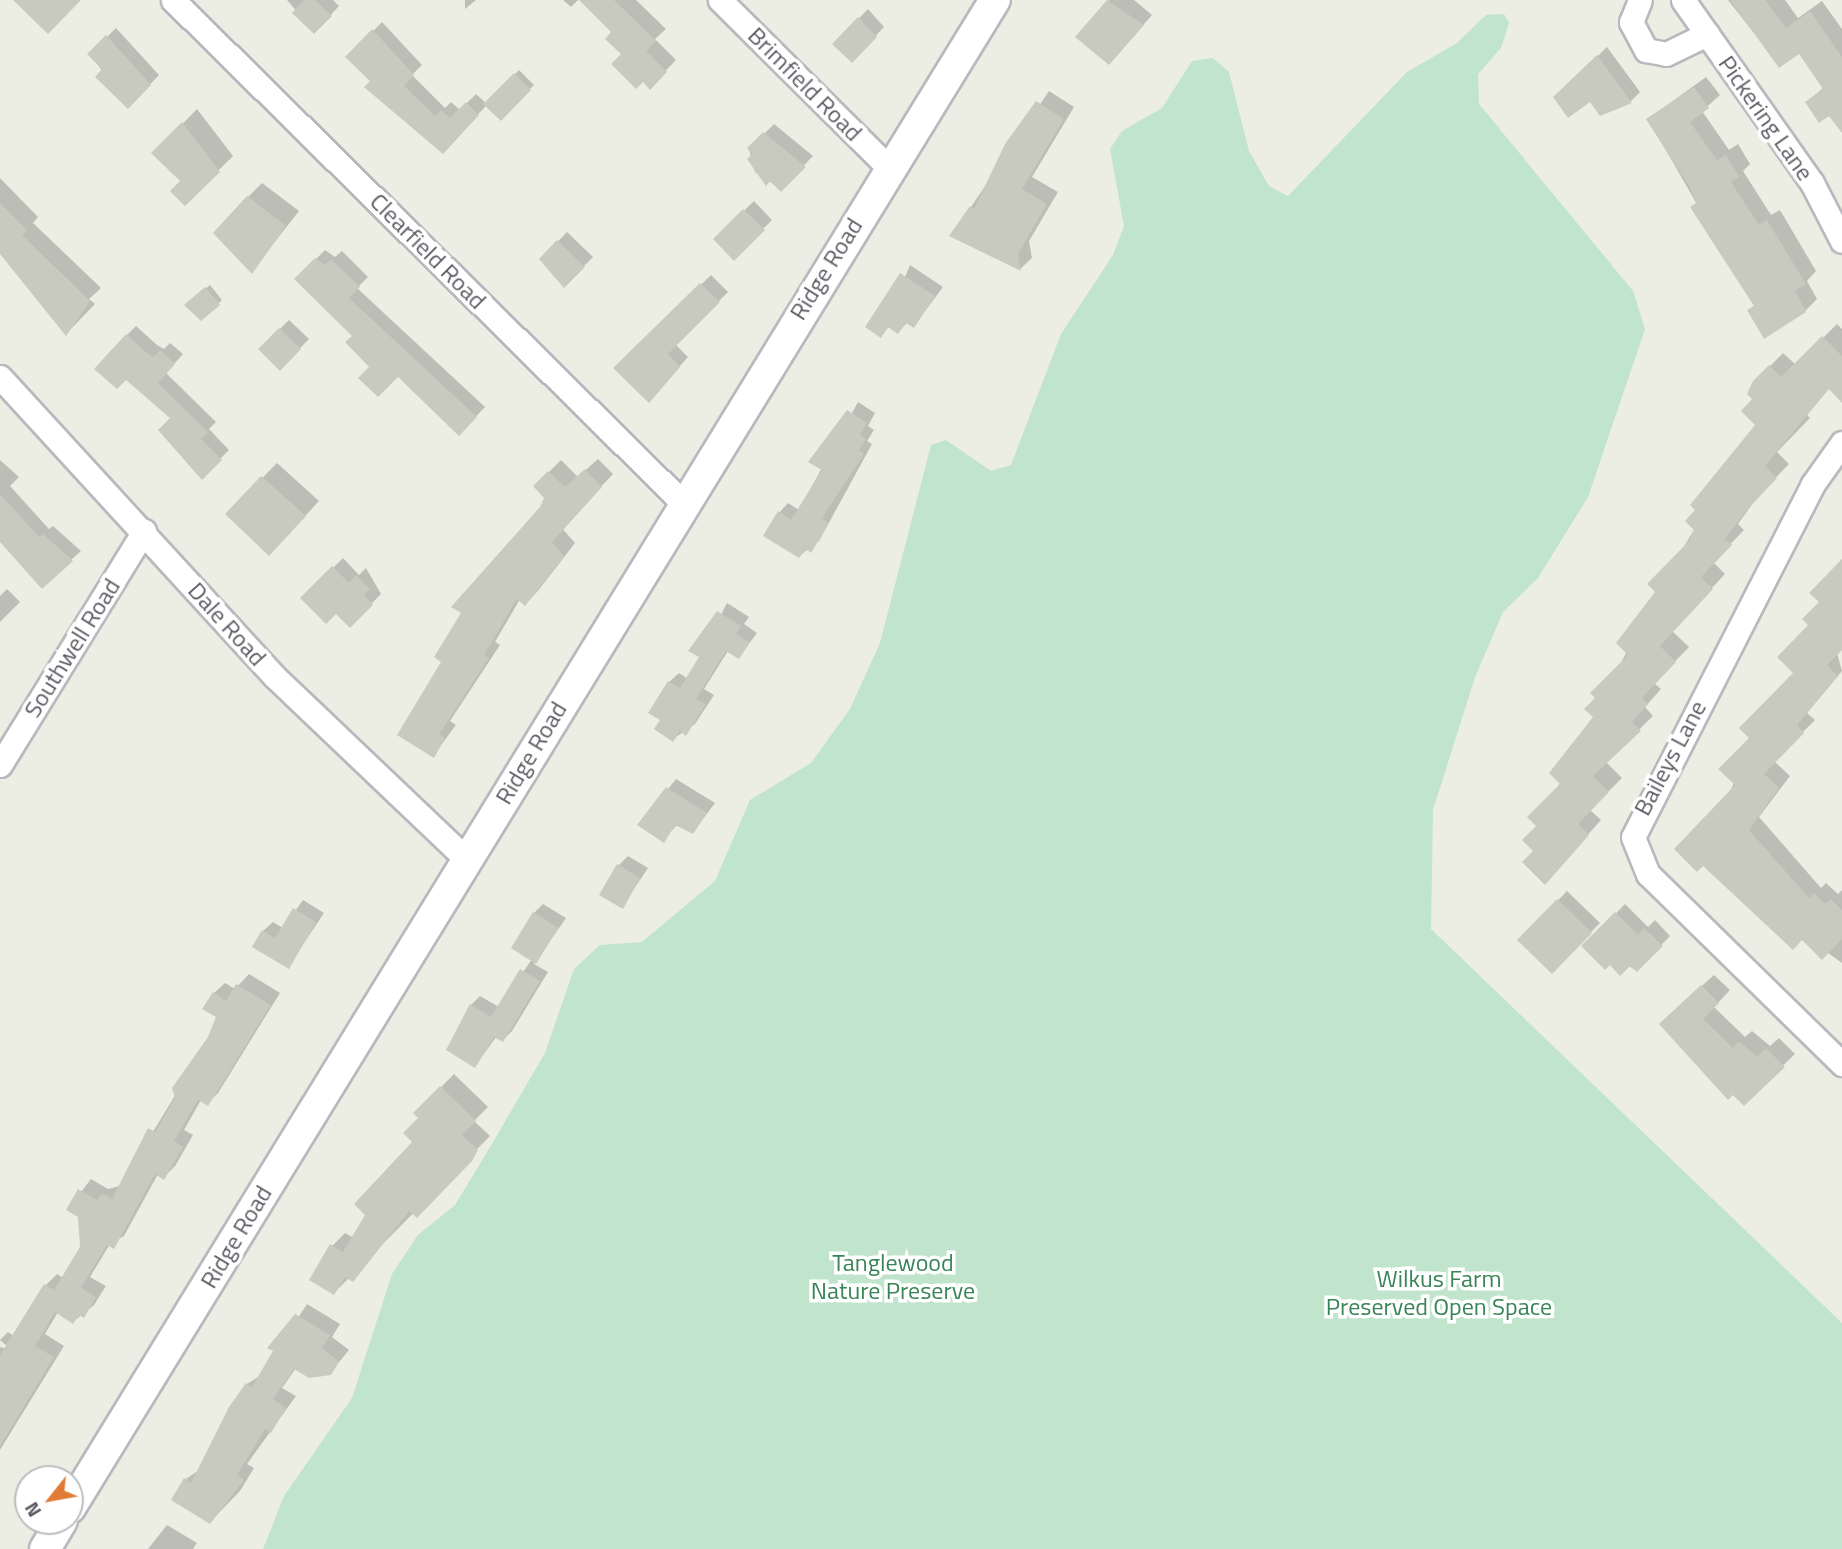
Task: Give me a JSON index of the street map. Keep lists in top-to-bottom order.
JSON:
{
  "streets": {
    "street": [
      "Brimfield Road",
      "Pickering Lane",
      "Clearfield Road",
      "Ridge Road",
      "Dale Road",
      "Southwell Road",
      "Baileys Lane"
    ]
  },
  "crossings": [
    ["Brimfield Road", "Ridge Road"],
    ["Clearfield Road", "Ridge Road"],
    ["Ridge Road", "Dale Road"],
    ["Dale Road", "Southwell Road"]
  ],
  "parks": ["Tanglewood Nature Preserve", "Wilkus Farm Preserved Open Space"],
  "north": "bottom left"
}
